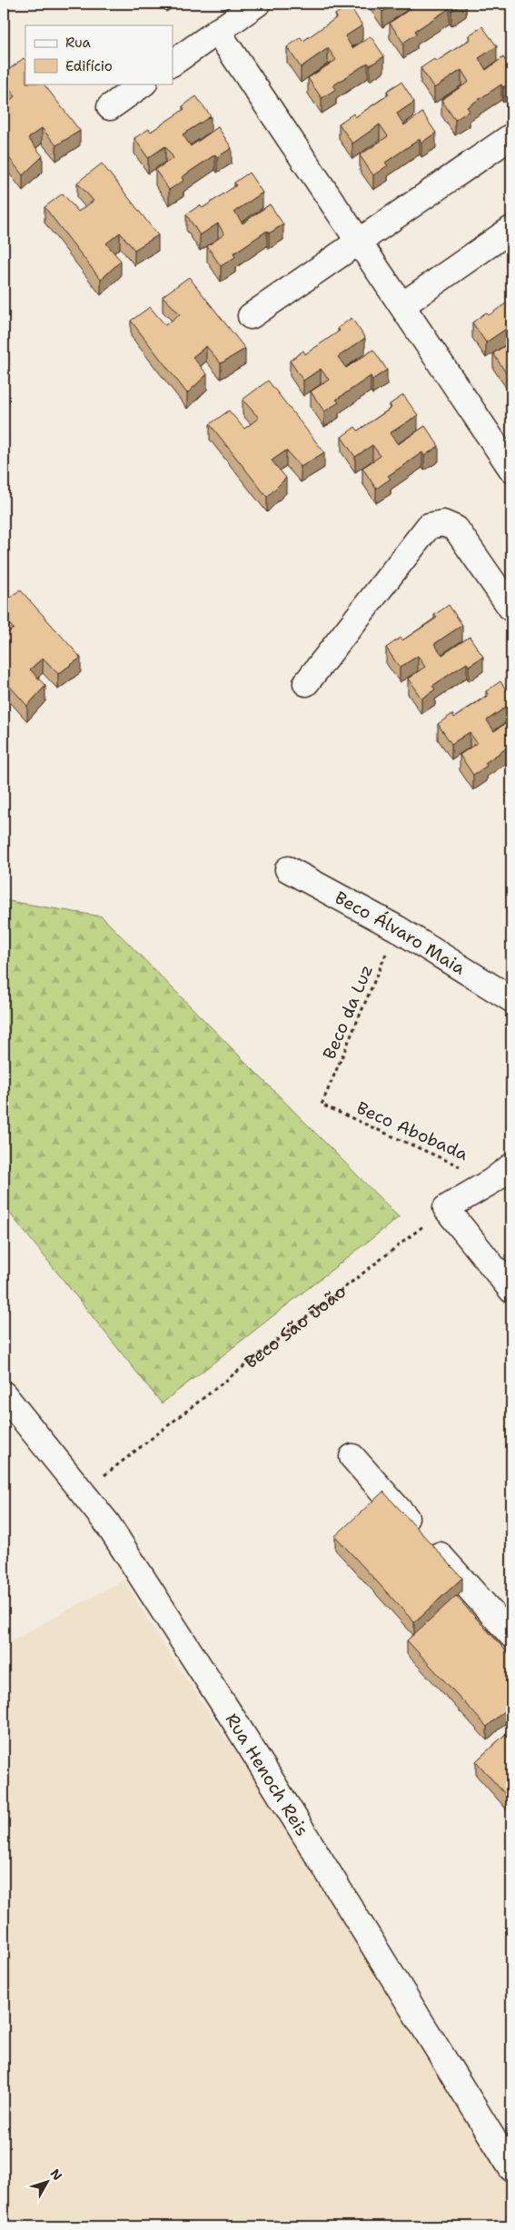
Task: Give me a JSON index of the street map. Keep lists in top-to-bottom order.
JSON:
{
  "streets": {
    "street": ["Beco Álvaro Maia", "Rua Henoch Reis"],
    "path": ["Beco da Luz", "Beco Abobada", "Beco São João"]
  },
  "crossings": [
    ["Beco Álvaro Maia", "Beco da Luz"],
    ["Beco da Luz", "Beco Abobada"],
    ["Beco São João", "Rua Henoch Reis"]
  ],
  "legend": ["Rua", "Edifício"],
  "north": "top right"
}
